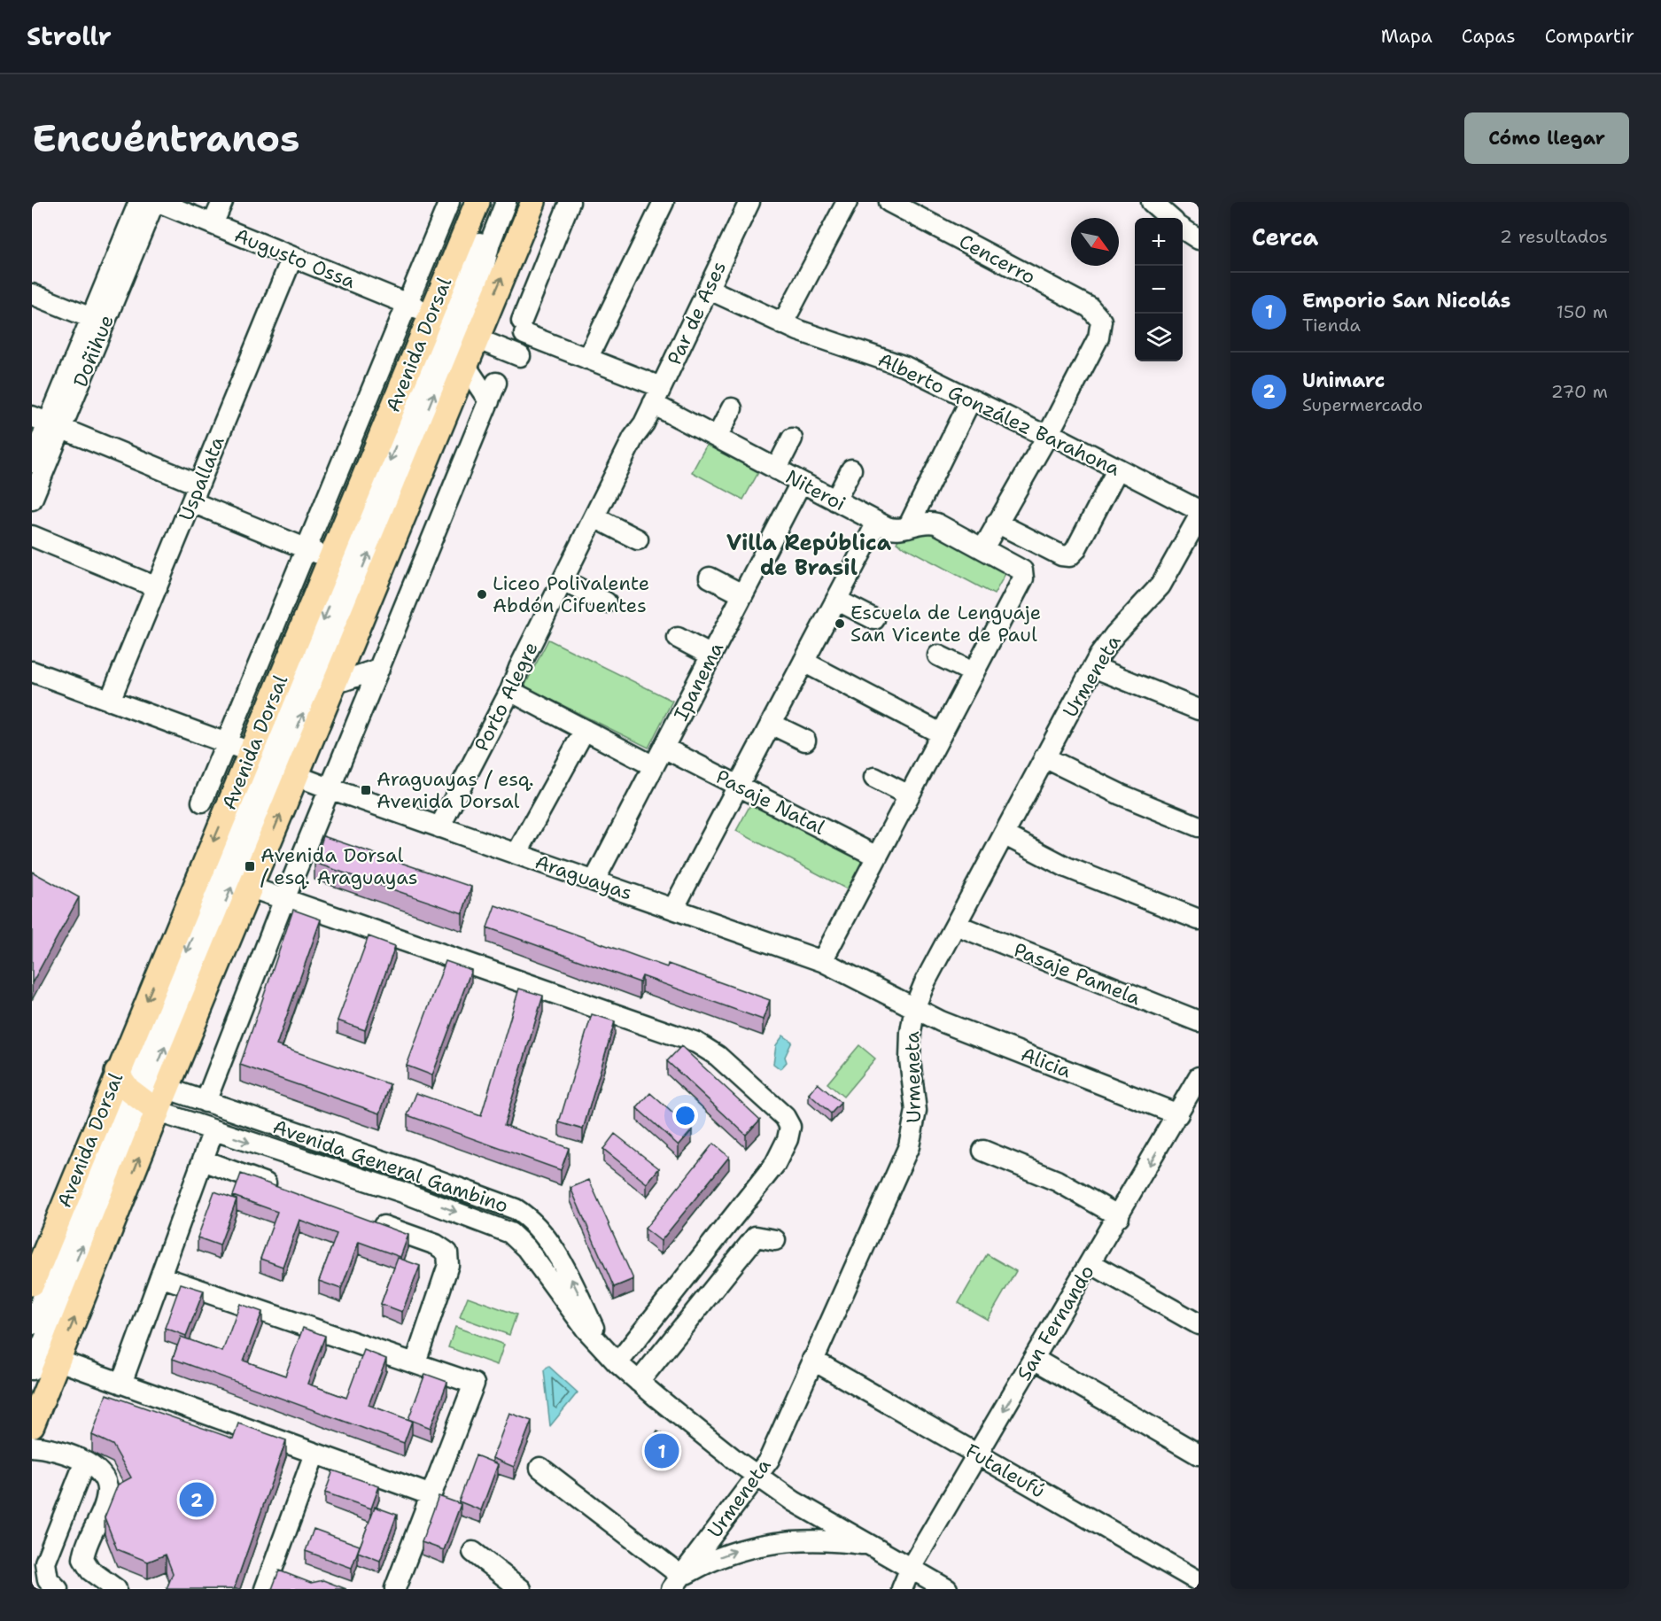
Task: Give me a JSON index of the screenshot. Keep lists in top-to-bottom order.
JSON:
{
  "streets": {
    "main road": ["Avenida Dorsal"],
    "street": [
      "Augusto Ossa",
      "Cencerro",
      "Par de Ases",
      "Doñihue",
      "Alberto González Barahona",
      "Uspallata",
      "Niteroi",
      "Urmeneta",
      "Ipanema",
      "Porto Alegre",
      "Pasaje Natal",
      "Araguayas",
      "Pasaje Pamela",
      "Alicia",
      "Avenida General Gambino",
      "San Fernando",
      "Futaleufú"
    ]
  },
  "crossings": [
    ["Augusto Ossa", "Avenida Dorsal"],
    ["Augusto Ossa", "Uspallata"],
    ["Cencerro", "Alberto González Barahona"],
    ["Par de Ases", "Alberto González Barahona"],
    ["Par de Ases", "Niteroi"],
    ["Par de Ases", "Porto Alegre"],
    ["Avenida Dorsal", "Araguayas"],
    ["Avenida Dorsal", "Avenida General Gambino"],
    ["Uspallata", "Araguayas"],
    ["Niteroi", "Ipanema"],
    ["Urmeneta", "Araguayas"],
    ["Urmeneta", "Pasaje Pamela"],
    ["Urmeneta", "Alicia"],
    ["Urmeneta", "Avenida General Gambino"],
    ["Urmeneta", "Futaleufú"],
    ["Ipanema", "Pasaje Natal"],
    ["Ipanema", "Araguayas"],
    ["Porto Alegre", "Araguayas"],
    ["Araguayas", "Alicia"],
    ["Alicia", "San Fernando"],
    ["Avenida General Gambino", "San Fernando"],
    ["San Fernando", "Futaleufú"]
  ],
  "one_way": ["San Fernando"],
  "districts": ["Villa República de Brasil"],
  "places": {
    "other": ["Liceo Polivalente Abdón Cifuentes", "Escuela de Lenguaje San Vicente de Paul"],
    "transit": ["Araguayas / esq. Avenida Dorsal", "Avenida Dorsal / esq. Araguayas"]
  },
  "north": "bottom right",
  "page": {
    "header": "Strollr",
    "nav": ["Mapa", "Capas", "Compartir"],
    "buttons": "Cómo llegar",
    "title": "Encuéntranos",
    "heading": ["Cerca", "2 resultados"],
    "map_buttons": ["+", "−"],
    "list": [
      {
        "mark": "1",
        "name": "Emporio San Nicolás",
        "note": "Tienda",
        "value": "150 m"
      },
      {
        "mark": "2",
        "name": "Unimarc",
        "note": "Supermercado",
        "value": "270 m"
      }
    ],
    "pins": ["1", "2"]
  }
}
